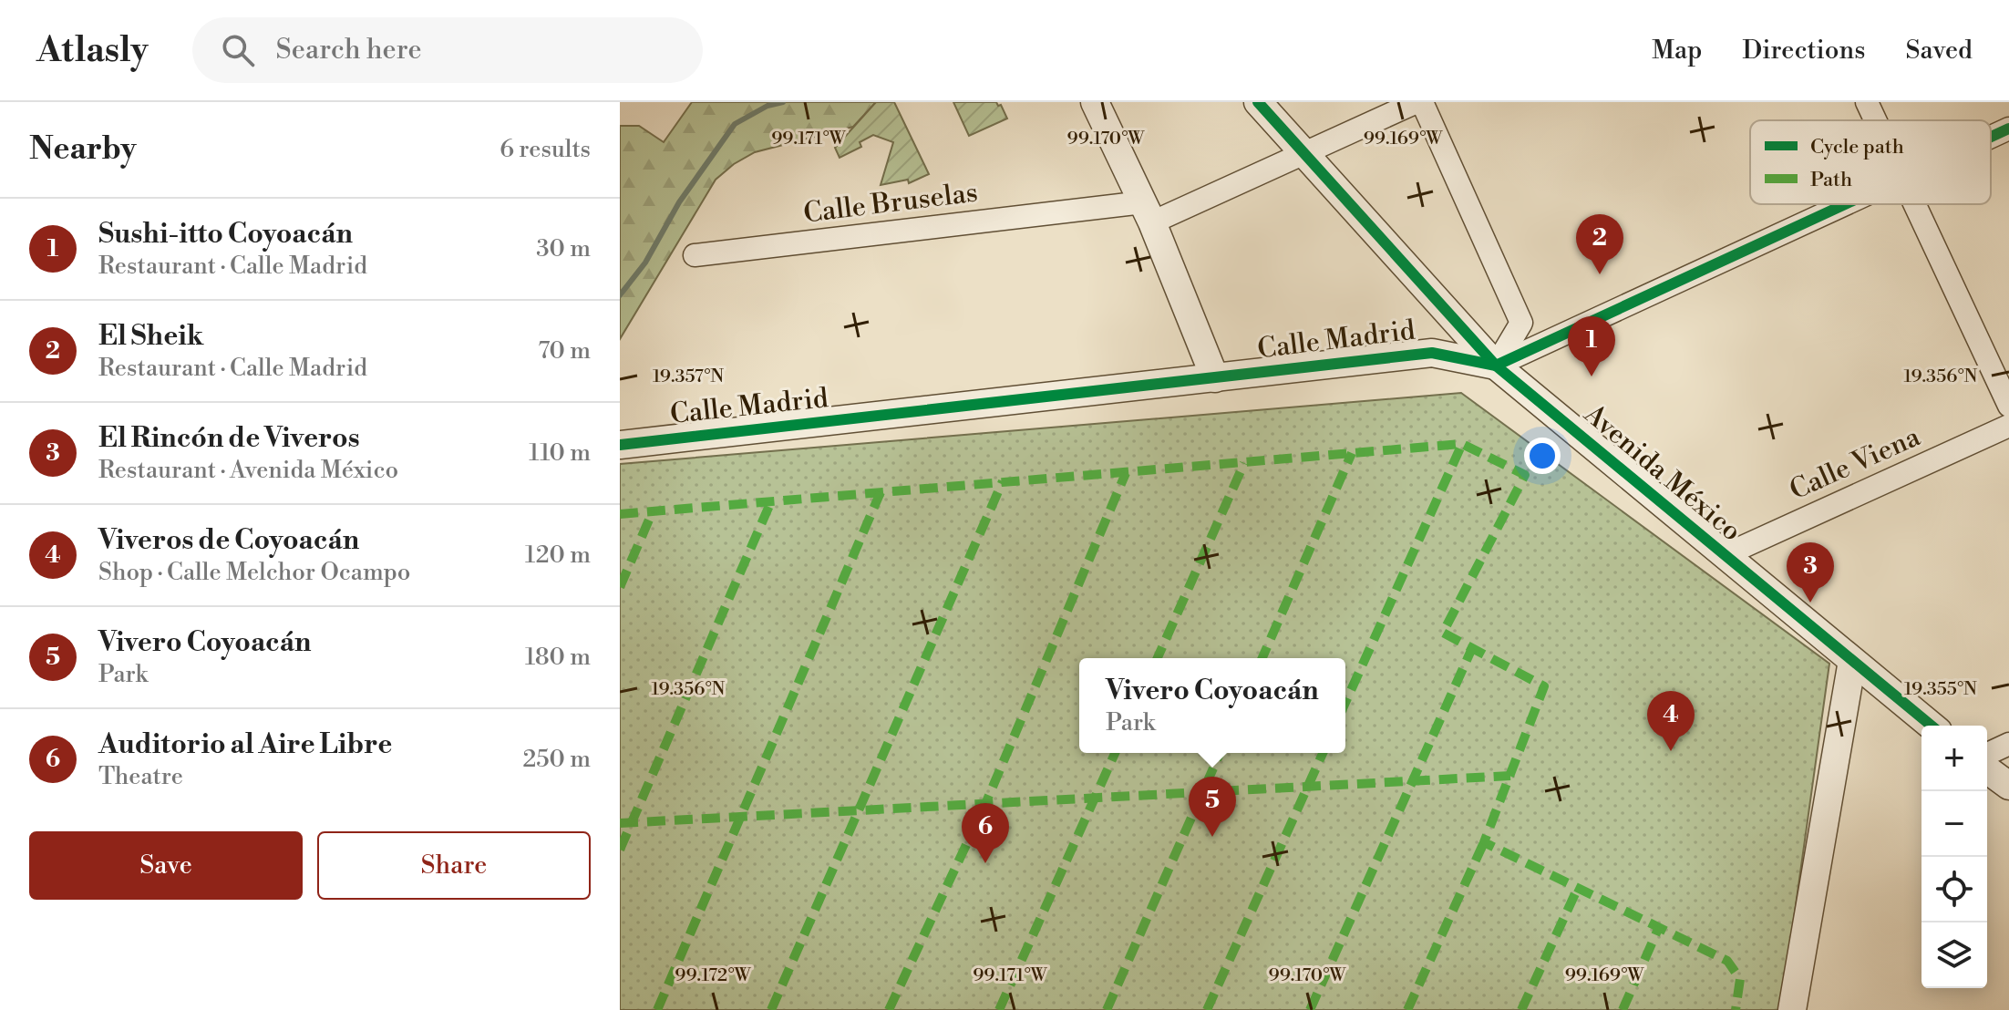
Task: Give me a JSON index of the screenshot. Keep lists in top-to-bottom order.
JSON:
{
  "streets": {
    "street": [
      "Calle Bruselas",
      "Calle Madrid",
      "Calle Viena",
      "Avenida México"
    ]
  },
  "crossings": [
    ["Calle Madrid", "Avenida México"],
    ["Calle Viena", "Avenida México"]
  ],
  "legend": ["Cycle path", "Path"],
  "page": {
    "header": "Atlasly",
    "search": "Search here",
    "nav": ["Map", "Directions", "Saved"],
    "heading": ["Nearby", "6 results"],
    "list": [
      {
        "mark": "1",
        "name": "Sushi-itto Coyoacán",
        "note": "Restaurant · Calle Madrid",
        "value": "30 m"
      },
      {
        "mark": "2",
        "name": "El Sheik",
        "note": "Restaurant · Calle Madrid",
        "value": "70 m"
      },
      {
        "mark": "3",
        "name": "El Rincón de Viveros",
        "note": "Restaurant · Avenida México",
        "value": "110 m"
      },
      {
        "mark": "4",
        "name": "Viveros de Coyoacán",
        "note": "Shop · Calle Melchor Ocampo",
        "value": "120 m"
      },
      {
        "mark": "5",
        "name": "Vivero Coyoacán",
        "note": "Park",
        "value": "180 m"
      },
      {
        "mark": "6",
        "name": "Auditorio al Aire Libre",
        "note": "Theatre",
        "value": "250 m"
      }
    ],
    "pins": [
      "2",
      "1",
      "3",
      "4",
      "5",
      "6"
    ],
    "popup": ["Vivero Coyoacán", "Park"],
    "map_buttons": ["+", "−"],
    "buttons": ["Save", "Share"]
  },
  "coordinates": [
    "99.171°W",
    "99.170°W",
    "99.169°W",
    "19.357°N",
    "19.356°N",
    "19.355°N",
    "99.172°W"
  ]
}
